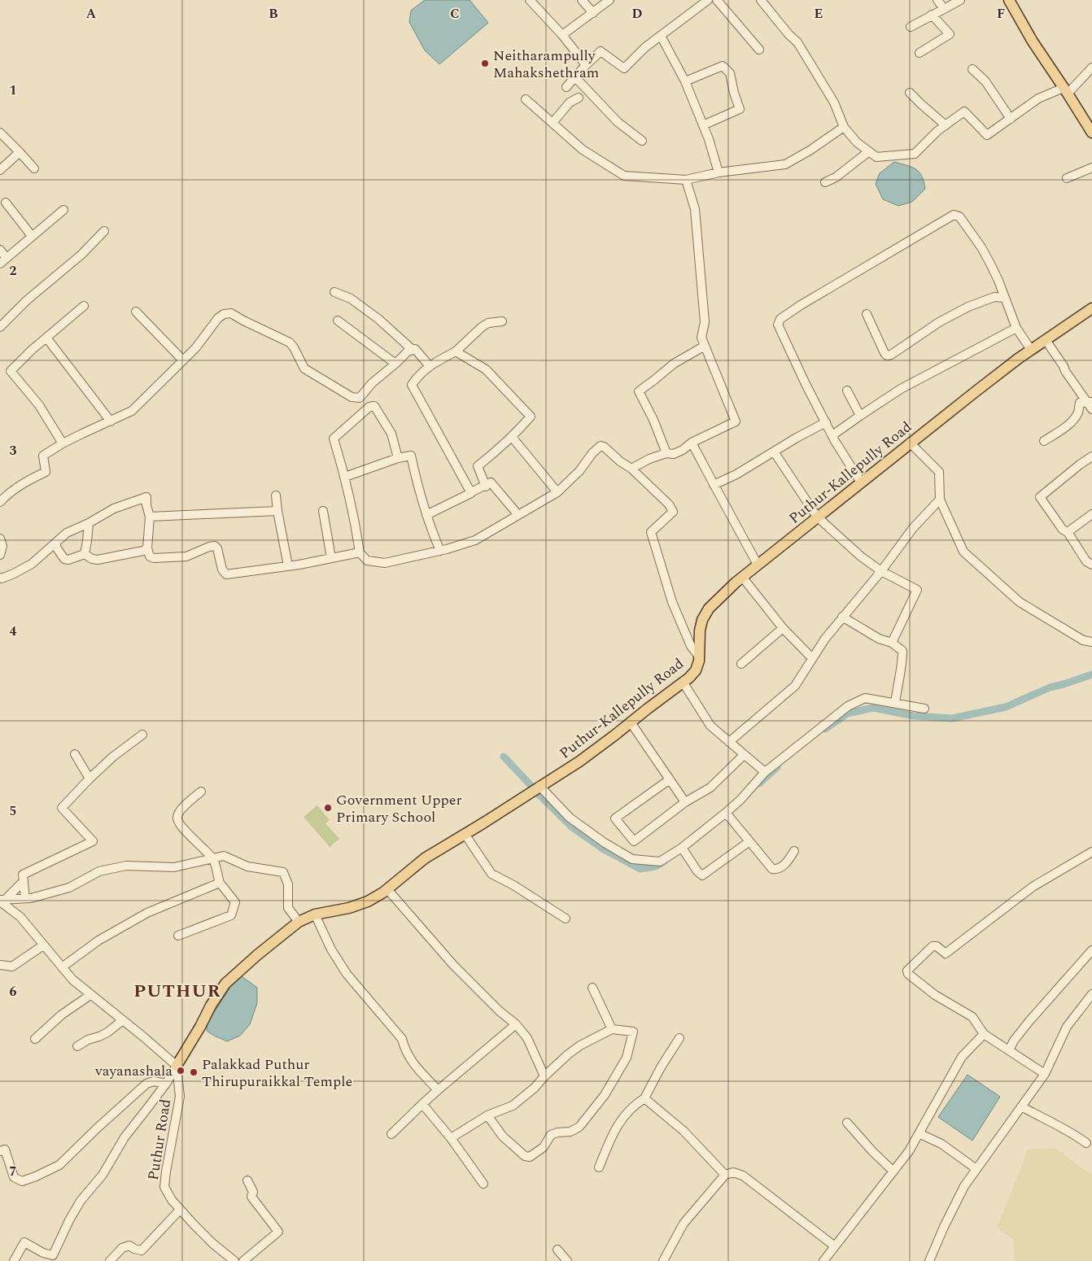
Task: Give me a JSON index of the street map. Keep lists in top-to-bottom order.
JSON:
{
  "streets": {
    "main road": ["Puthur-Kallepully Road"],
    "street": ["Puthur Road"]
  },
  "crossings": [
    ["Puthur-Kallepully Road", "Puthur Road"]
  ],
  "districts": ["PUTHUR"],
  "places": [
    "Neitharampully Mahakshethram",
    "Government Upper Primary School",
    "vayanashala",
    "Palakkad Puthur Thirupuraikkal Temple"
  ],
  "grid": {
    "columns": [
      "A",
      "B",
      "C",
      "D",
      "E",
      "F"
    ],
    "rows": [
      "1",
      "2",
      "3",
      "4",
      "5",
      "6",
      "7"
    ]
  }
}
